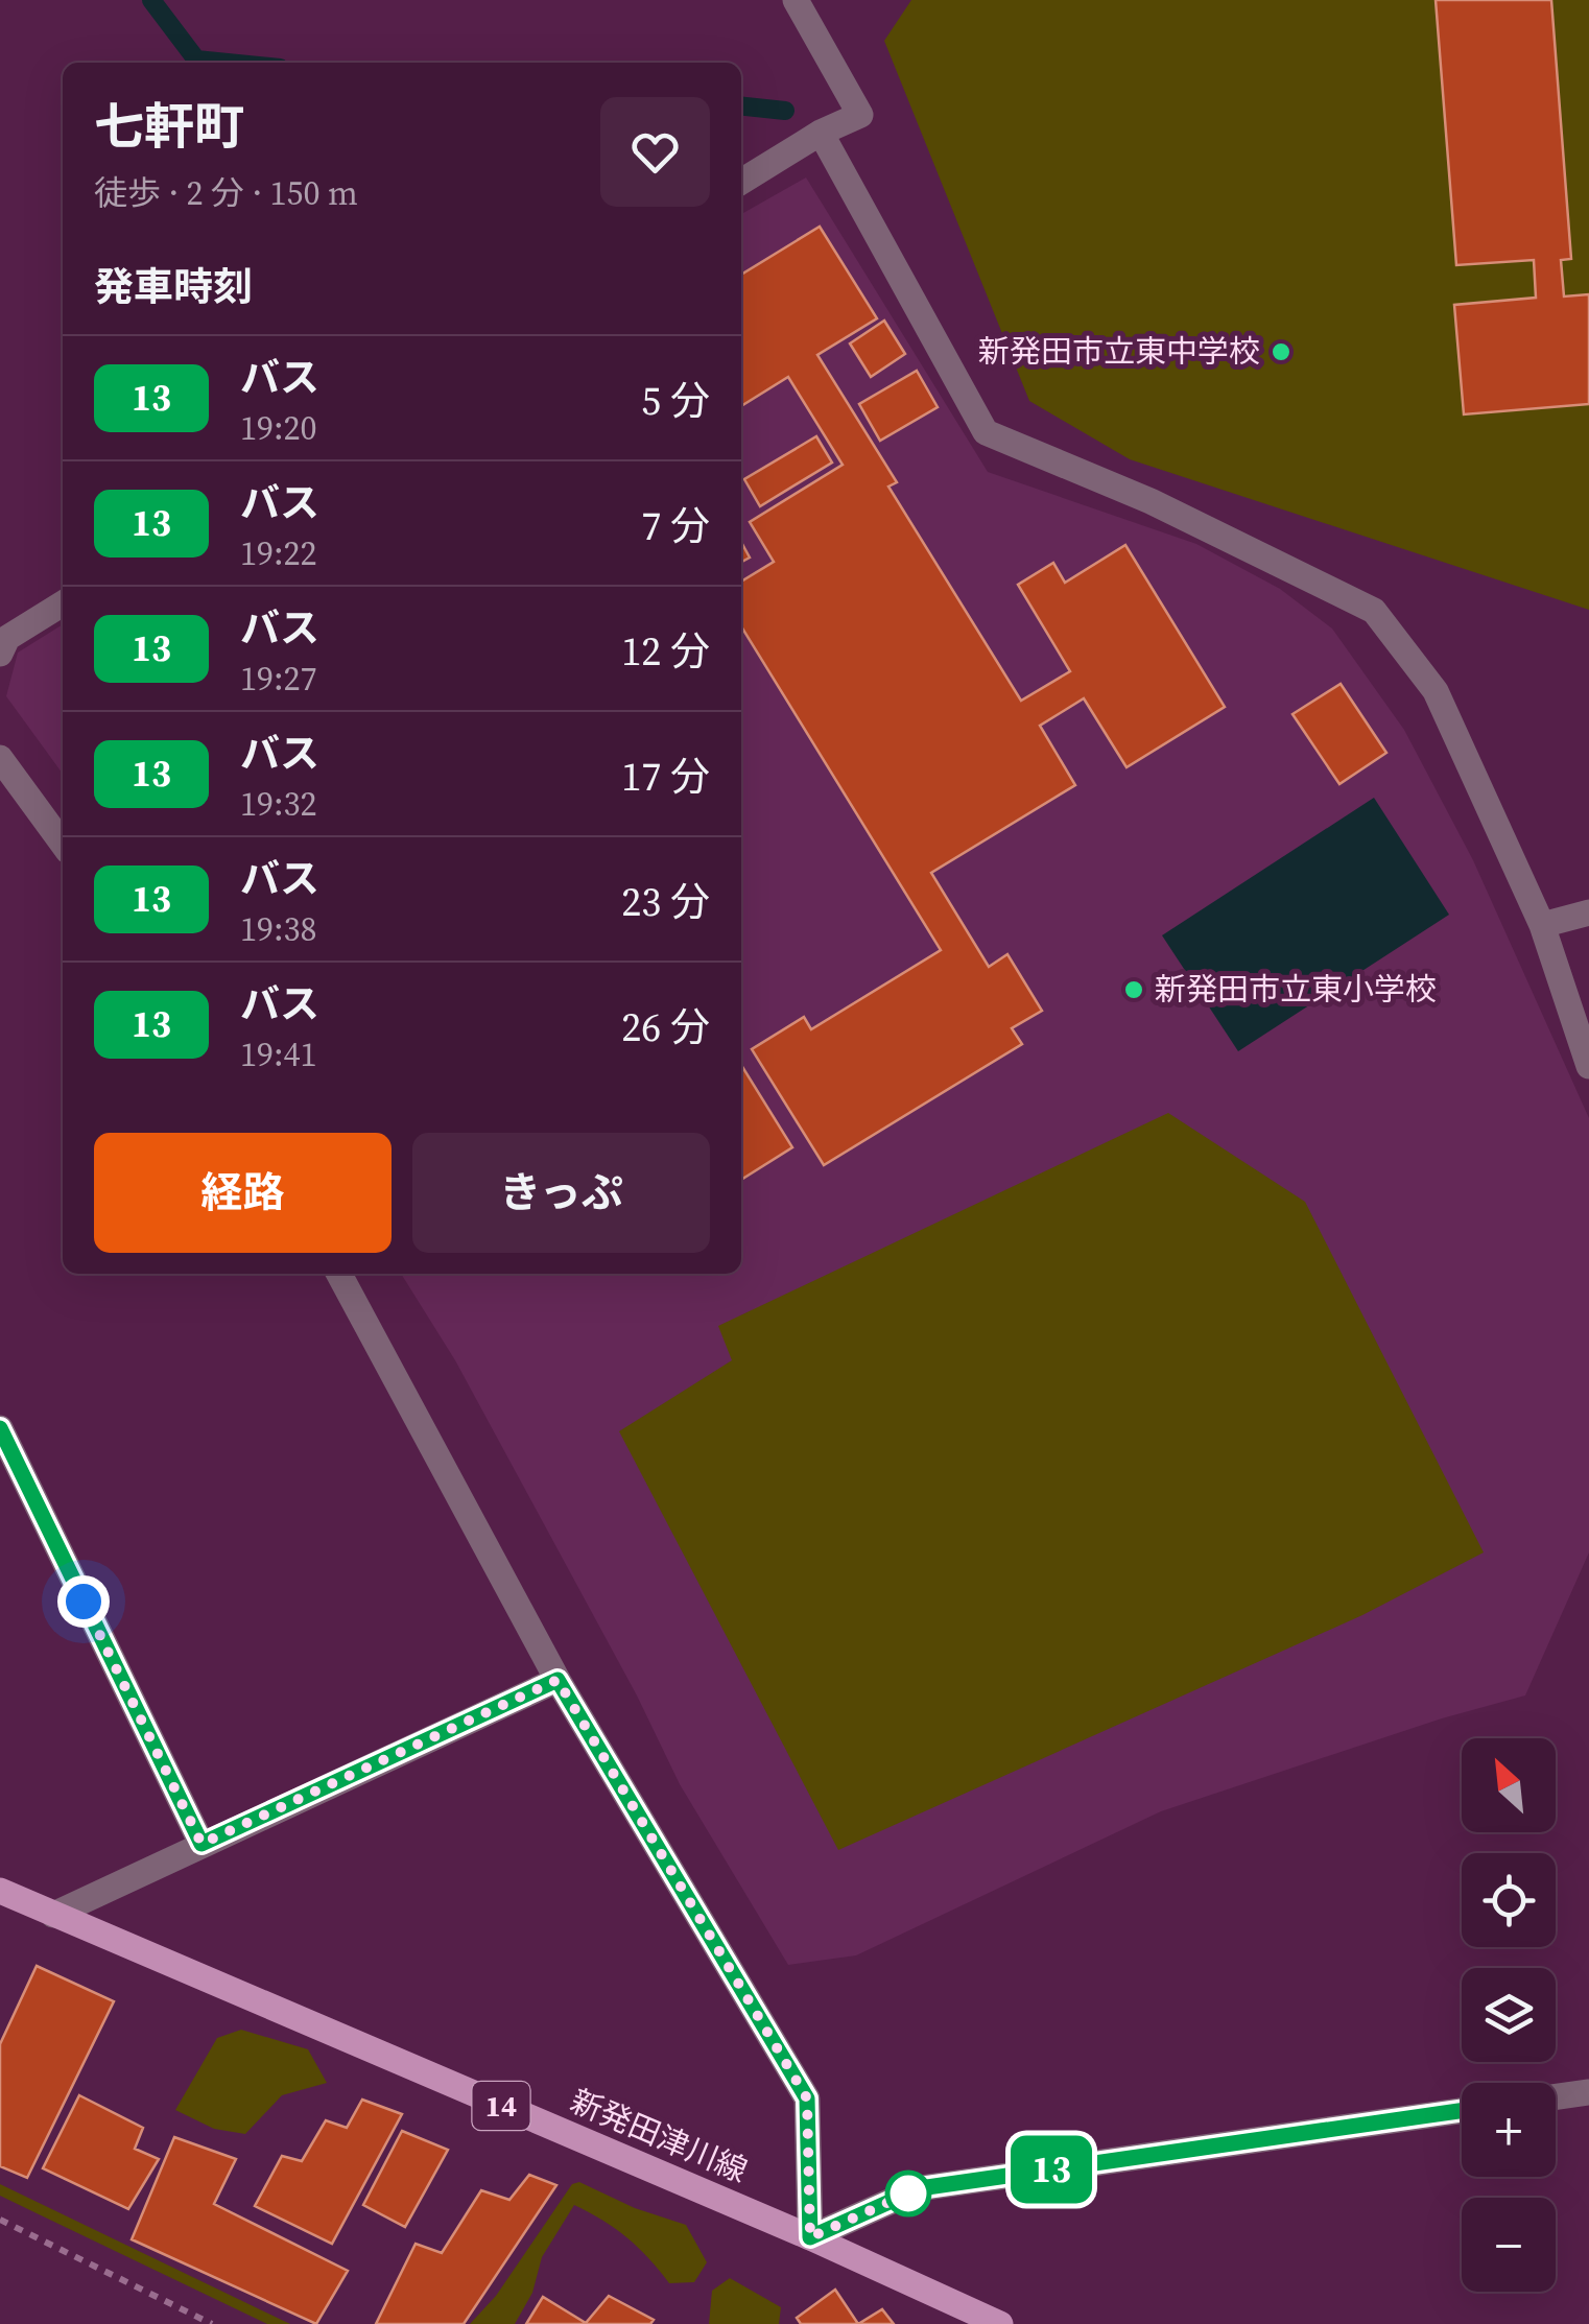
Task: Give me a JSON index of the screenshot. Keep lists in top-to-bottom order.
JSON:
{
  "streets": {
    "main road": ["14", "新発田津川線"]
  },
  "places": ["新発田市立東中学校", "新発田市立東小学校"],
  "lines": ["bus line 13"],
  "north": "top left",
  "page": {
    "on_map": "13",
    "heading": [
      ["七軒町", "徒歩 · 2 分 · 150 m"],
      "発車時刻"
    ],
    "list": [
      {
        "mark": "13",
        "name": "バス",
        "note": "19:20",
        "value": "5 分"
      },
      {
        "mark": "13",
        "name": "バス",
        "note": "19:22",
        "value": "7 分"
      },
      {
        "mark": "13",
        "name": "バス",
        "note": "19:27",
        "value": "12 分"
      },
      {
        "mark": "13",
        "name": "バス",
        "note": "19:32",
        "value": "17 分"
      },
      {
        "mark": "13",
        "name": "バス",
        "note": "19:38",
        "value": "23 分"
      },
      {
        "mark": "13",
        "name": "バス",
        "note": "19:41",
        "value": "26 分"
      }
    ],
    "buttons": ["経路", "きっぷ"],
    "map_buttons": ["+", "−"]
  }
}
